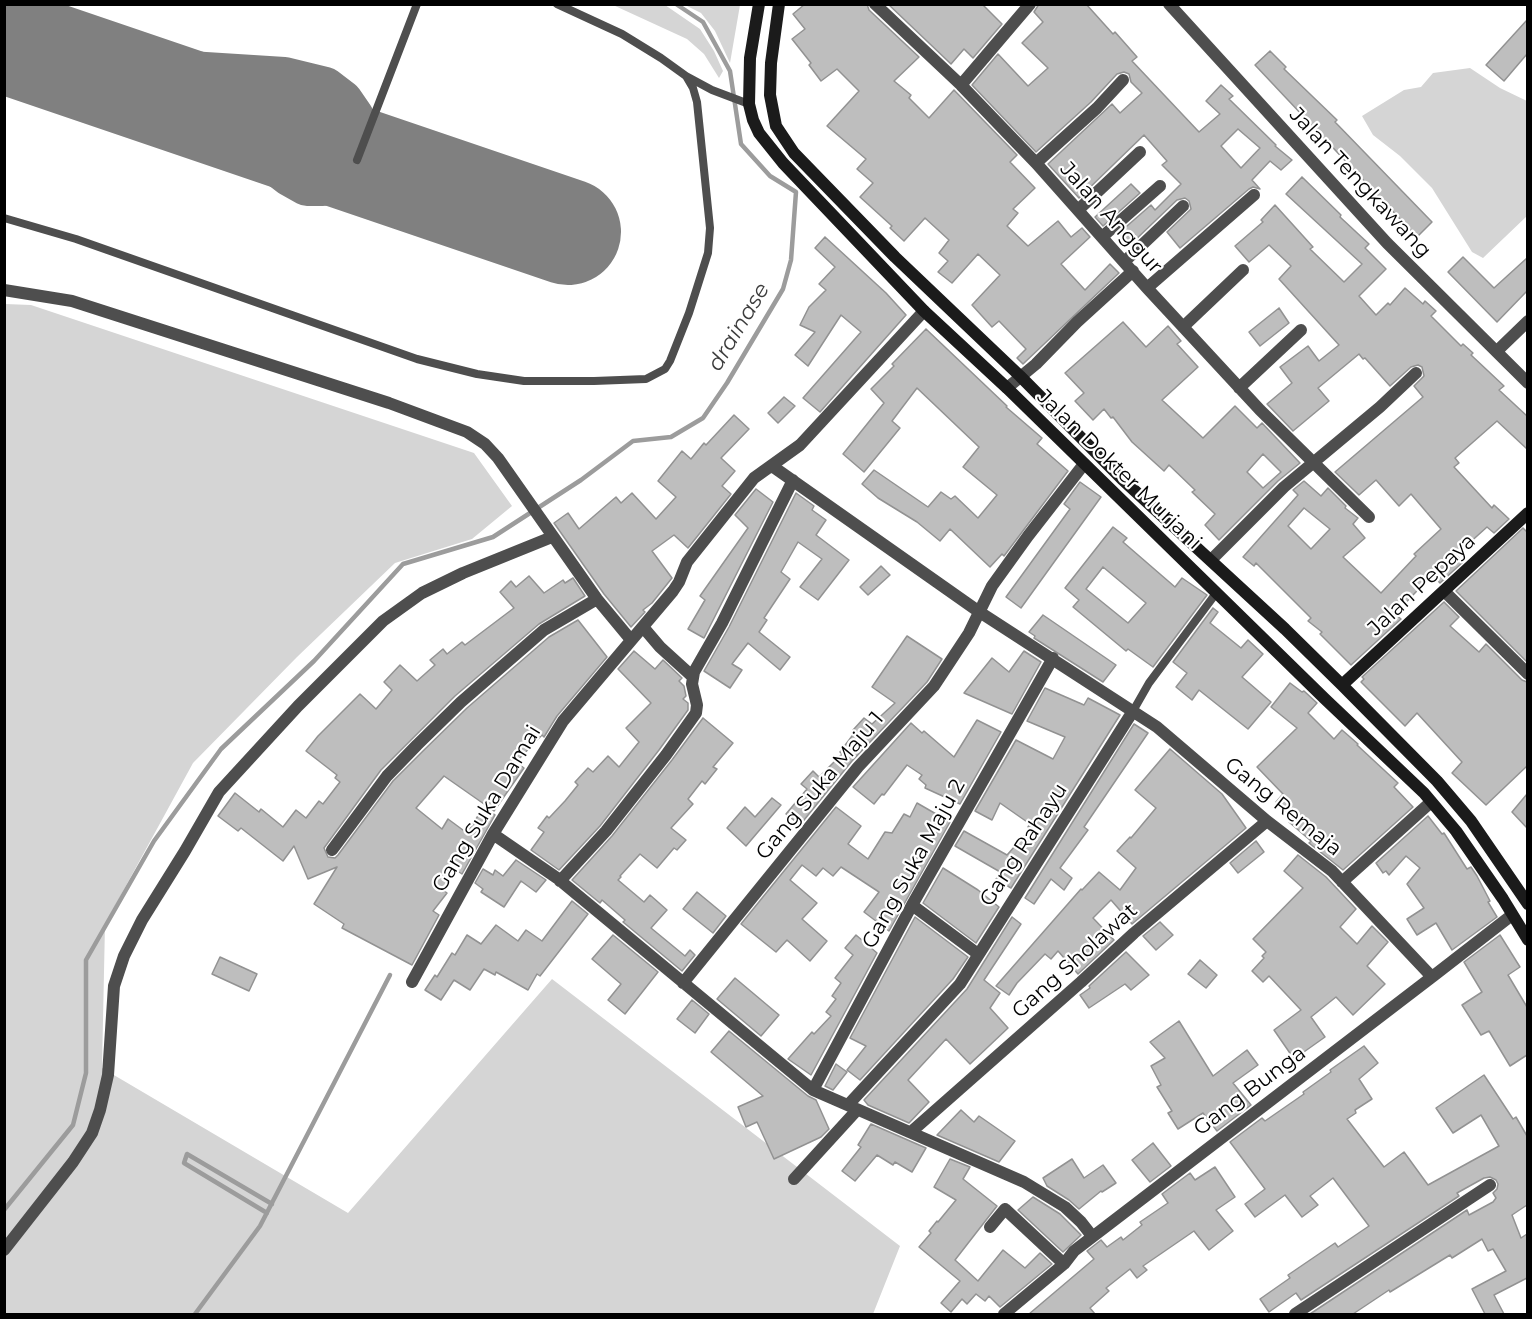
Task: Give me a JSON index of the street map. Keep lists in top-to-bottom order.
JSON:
{
  "streets": {
    "main road": ["Jalan Dokter Murjani", "Jalan Pepaya"],
    "street": [
      "Jalan Tengkawang",
      "Jalan Anggur",
      "Gang Suka Maju 1",
      "Gang Remaja",
      "Gang Suka Damai",
      "Gang Rahayu",
      "Gang Suka Maju 2",
      "Gang Sholawat",
      "Gang Bunga"
    ]
  },
  "crossings": [
    ["Jalan Dokter Murjani", "Jalan Pepaya"],
    ["Jalan Dokter Murjani", "Gang Suka Maju 1"],
    ["Jalan Dokter Murjani", "Gang Remaja"],
    ["Jalan Dokter Murjani", "Gang Rahayu"],
    ["Jalan Dokter Murjani", "Gang Bunga"],
    ["Gang Suka Maju 1", "Gang Remaja"],
    ["Gang Remaja", "Gang Rahayu"],
    ["Gang Remaja", "Gang Suka Maju 2"],
    ["Gang Remaja", "Gang Sholawat"]
  ],
  "water": ["drainase"]
}
